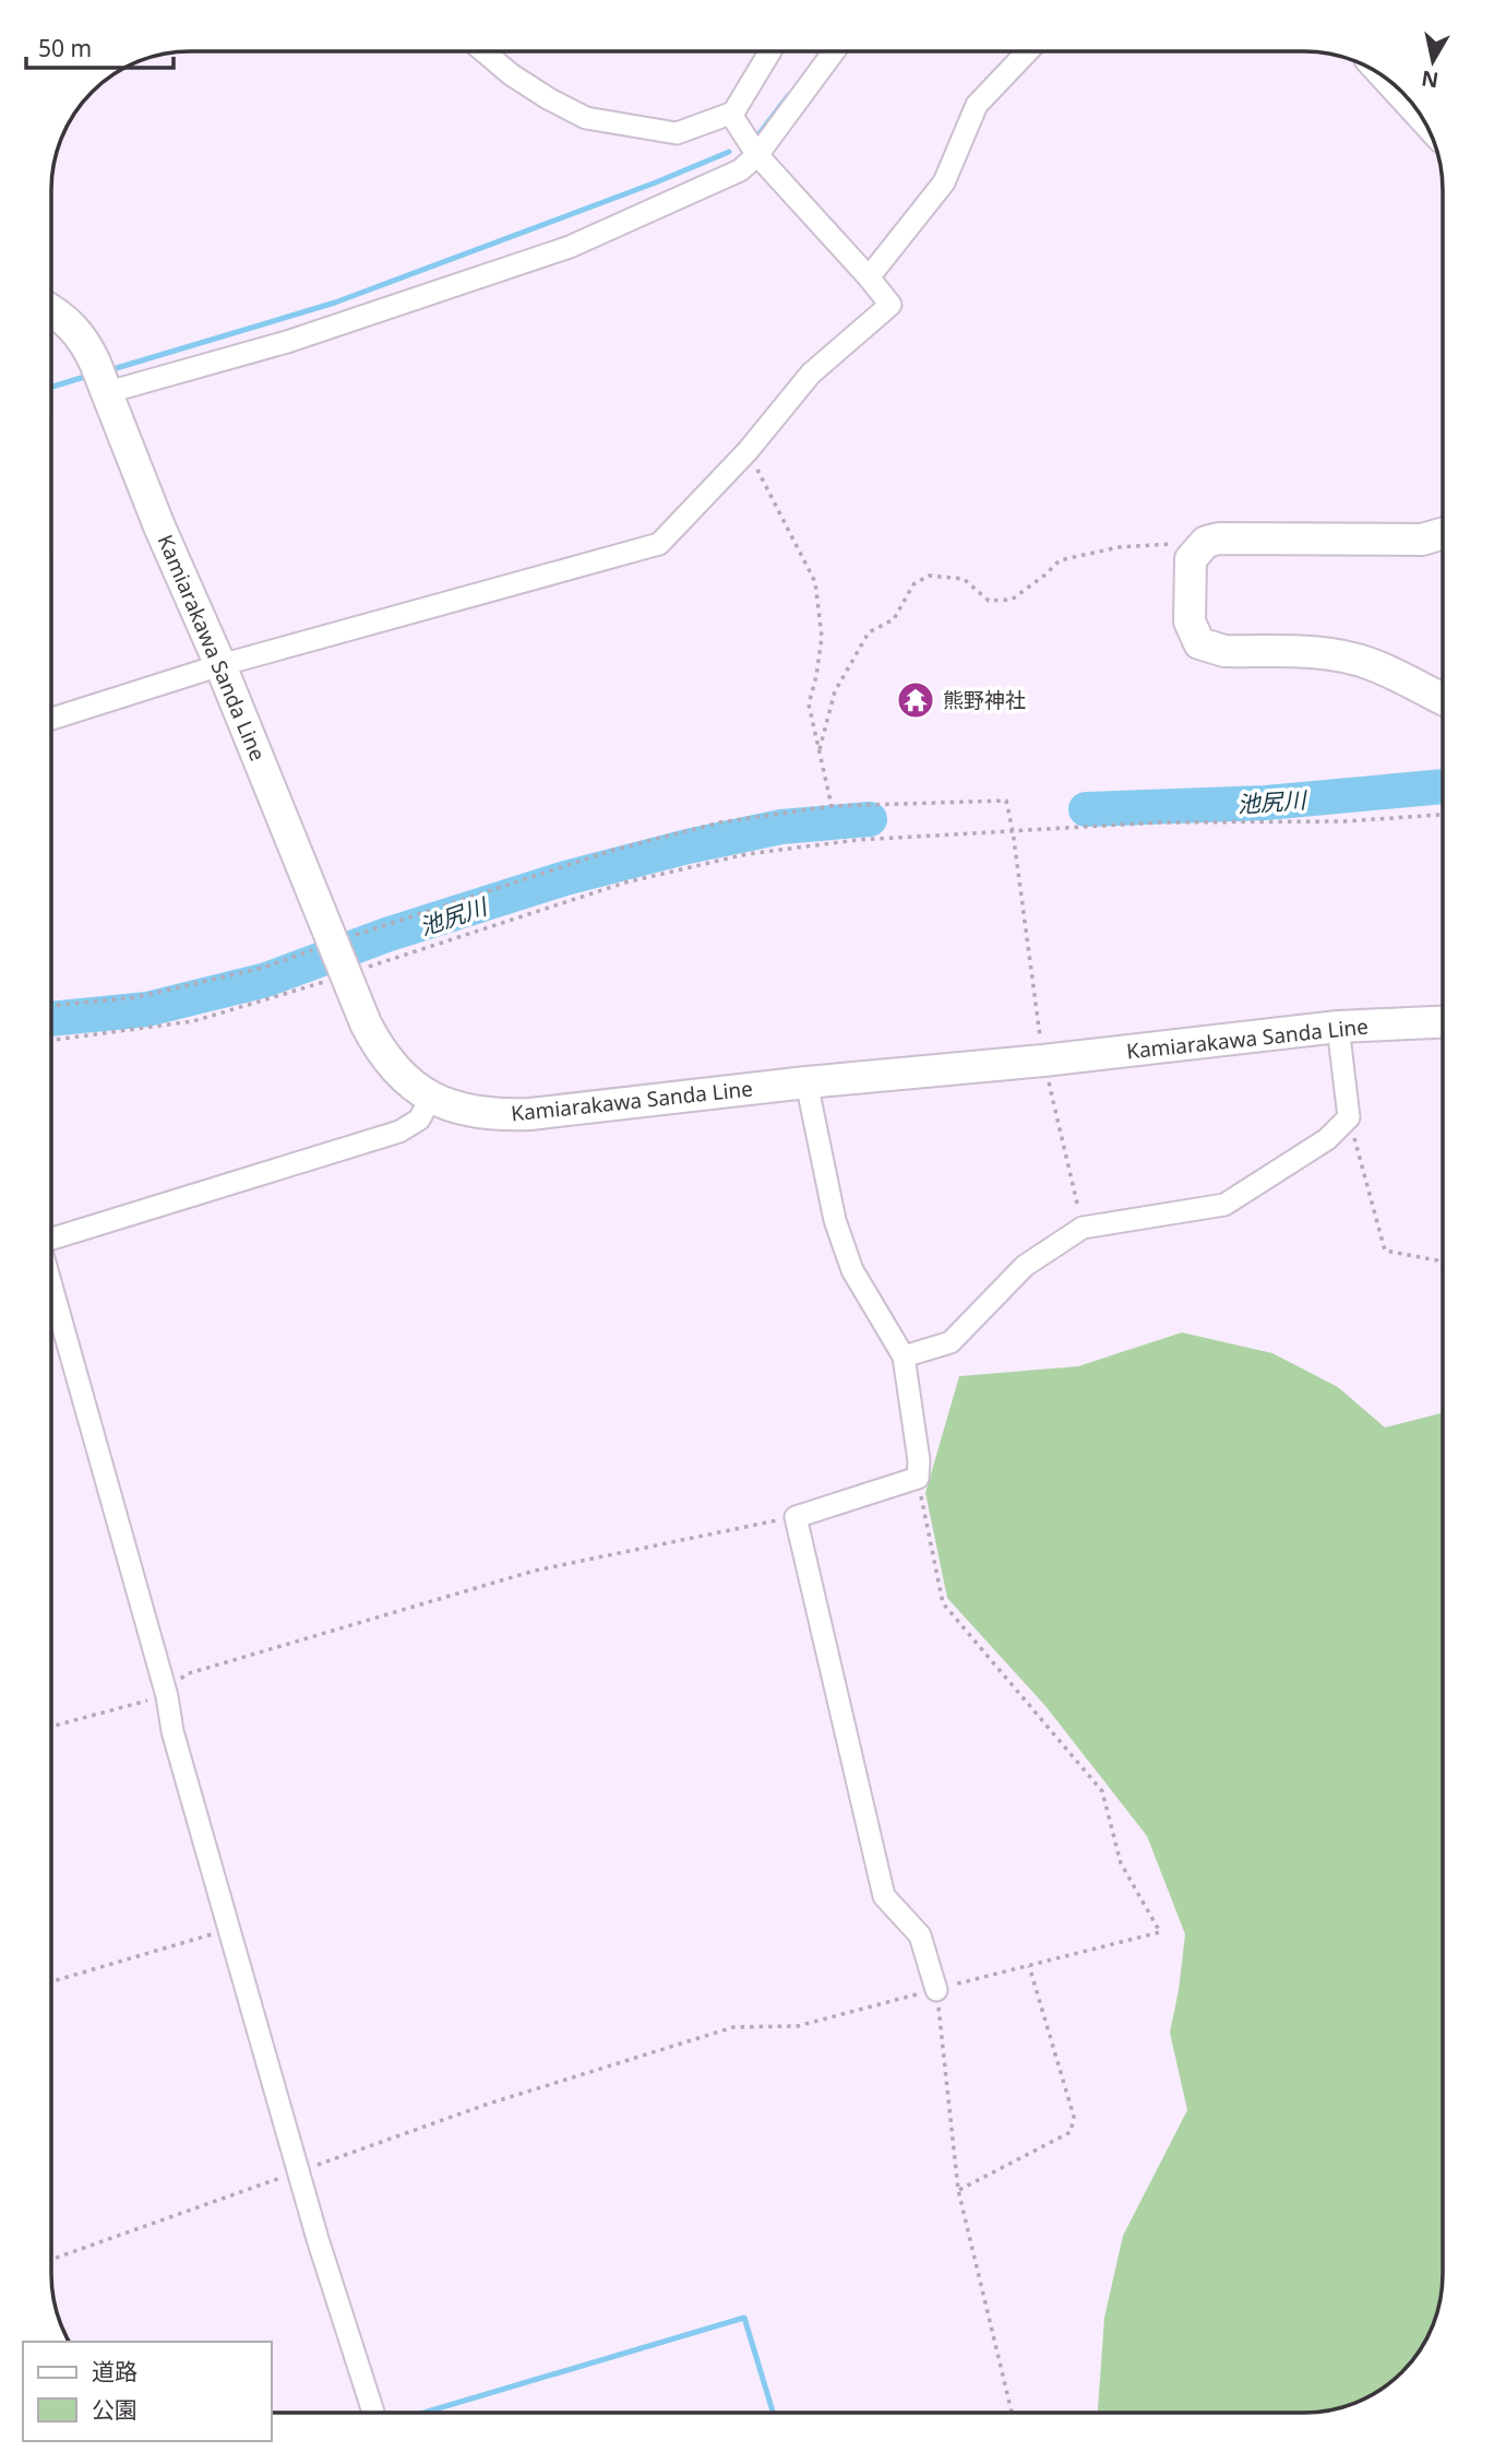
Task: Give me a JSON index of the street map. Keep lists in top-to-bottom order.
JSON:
{
  "streets": {
    "main road": ["Kamiarakawa Sanda Line"]
  },
  "water": ["池尻川"],
  "places": {
    "temple": ["熊野神社"]
  },
  "legend": ["道路", "公園"],
  "scale_bar": "50 m",
  "north": "bottom"
}
